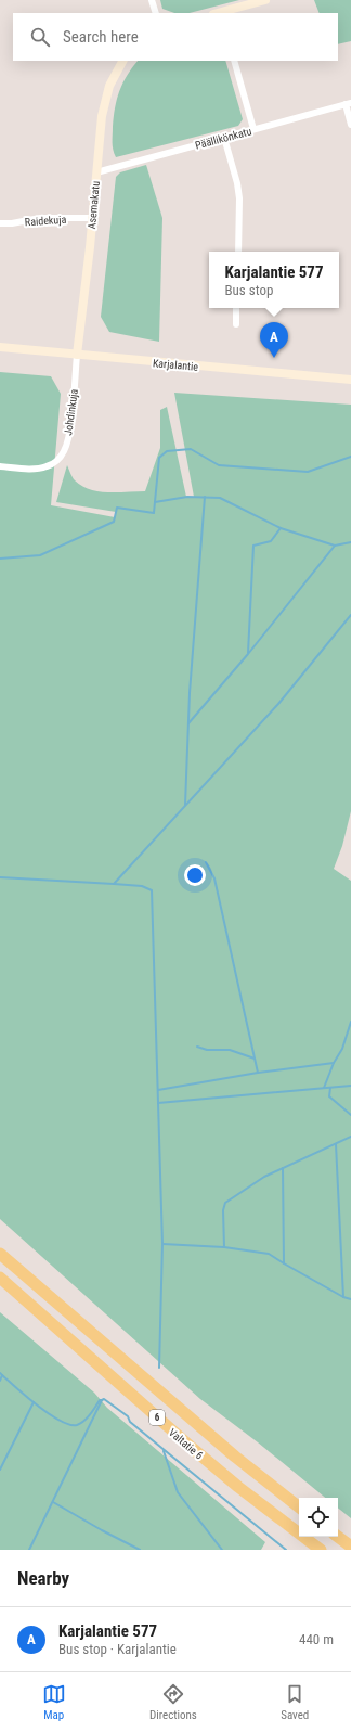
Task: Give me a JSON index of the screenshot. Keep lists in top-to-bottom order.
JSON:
{
  "streets": {
    "highway": ["6", "Valtatie 6"],
    "main road": ["Asemakatu", "Karjalantie"],
    "street": ["Päällikönkatu", "Raidekuja", "Johdinkuja"]
  },
  "crossings": [
    ["Päällikönkatu", "Asemakatu"],
    ["Asemakatu", "Raidekuja"],
    ["Asemakatu", "Karjalantie"],
    ["Asemakatu", "Johdinkuja"],
    ["Karjalantie", "Johdinkuja"]
  ],
  "page": {
    "search": "Search here",
    "popup": ["Karjalantie 577", "Bus stop"],
    "pins": "A",
    "heading": "Nearby",
    "list": [
      {
        "mark": "A",
        "name": "Karjalantie 577",
        "note": "Bus stop · Karjalantie",
        "value": "440 m"
      }
    ],
    "nav": ["Map", "Directions", "Saved"]
  }
}
